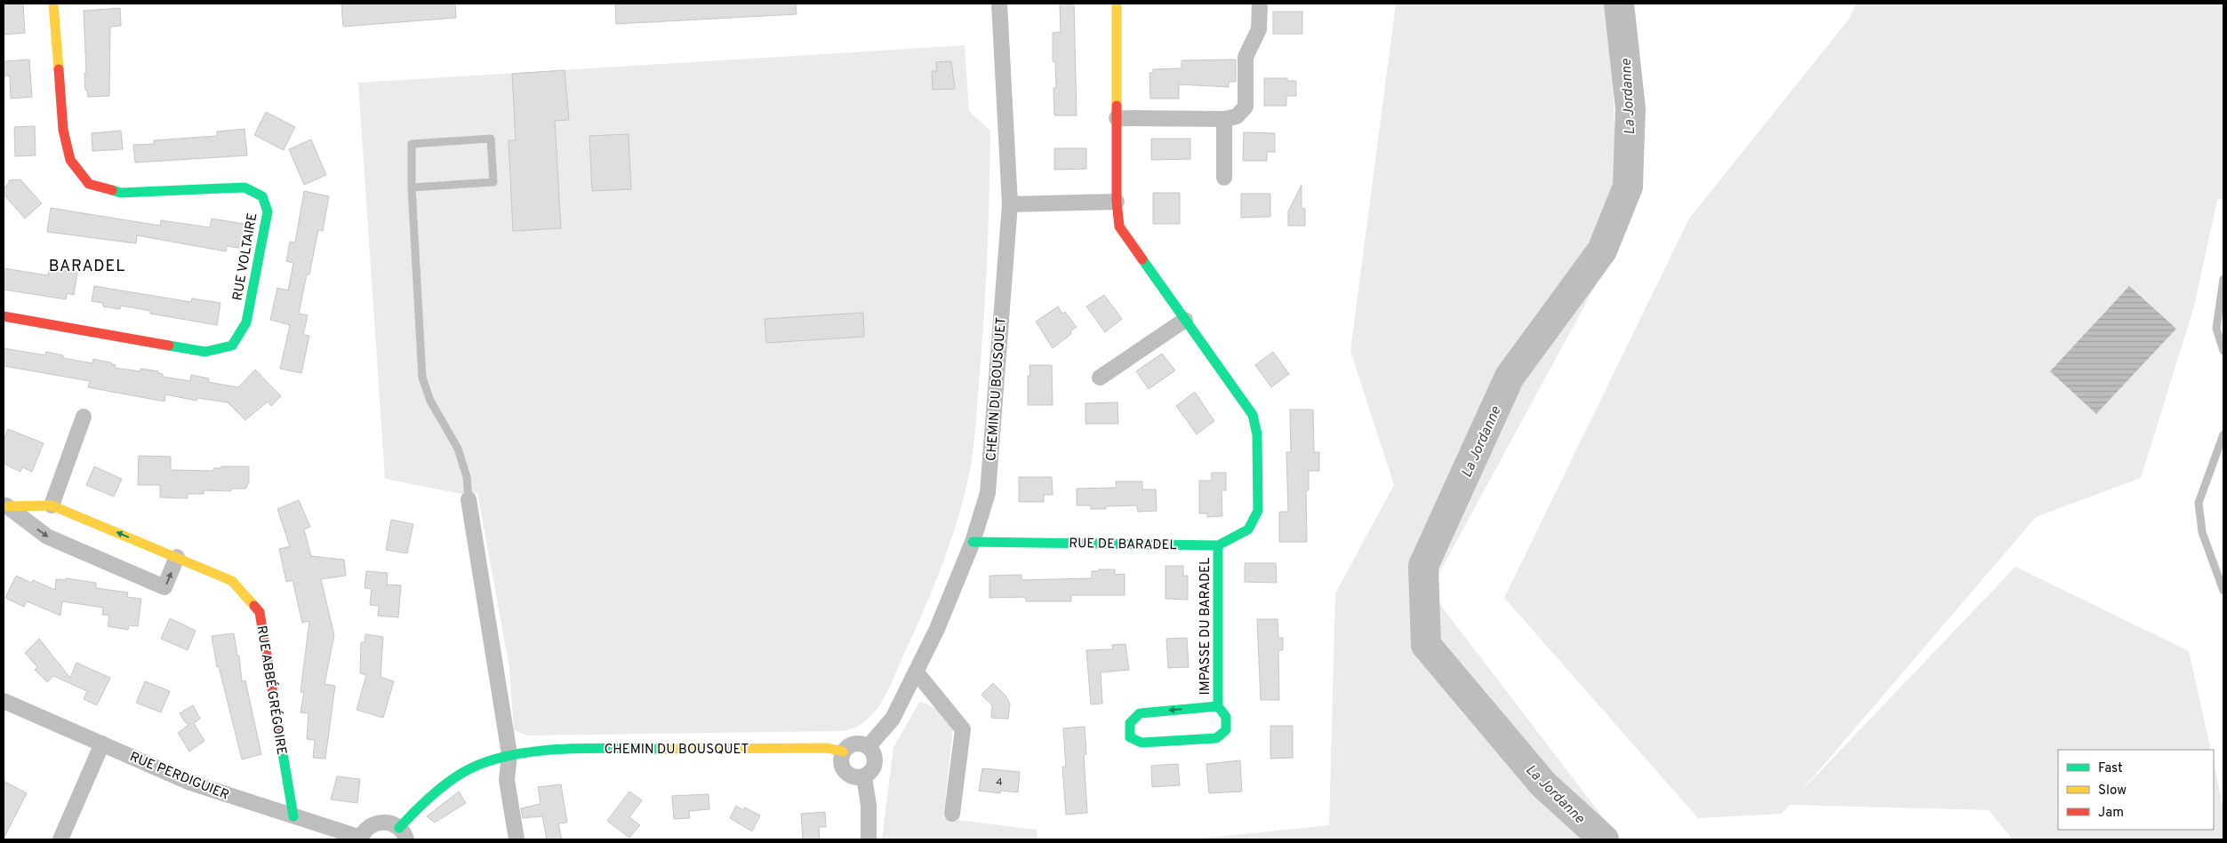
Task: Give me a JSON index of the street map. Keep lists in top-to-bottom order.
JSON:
{
  "streets": {
    "street": [
      "RUE VOLTAIRE",
      "CHEMIN DU BOUSQUET",
      "RUE DE BARADEL",
      "IMPASSE DU BARADEL",
      "RUE ABBÉ GRÉGOIRE",
      "RUE PERDIGUIER"
    ]
  },
  "crossings": [
    ["CHEMIN DU BOUSQUET", "RUE DE BARADEL"],
    ["RUE DE BARADEL", "IMPASSE DU BARADEL"],
    ["RUE ABBÉ GRÉGOIRE", "RUE PERDIGUIER"]
  ],
  "districts": ["BARADEL"],
  "water": ["La Jordanne"],
  "house_numbers": ["4"],
  "legend": ["Fast", "Slow", "Jam"]
}
